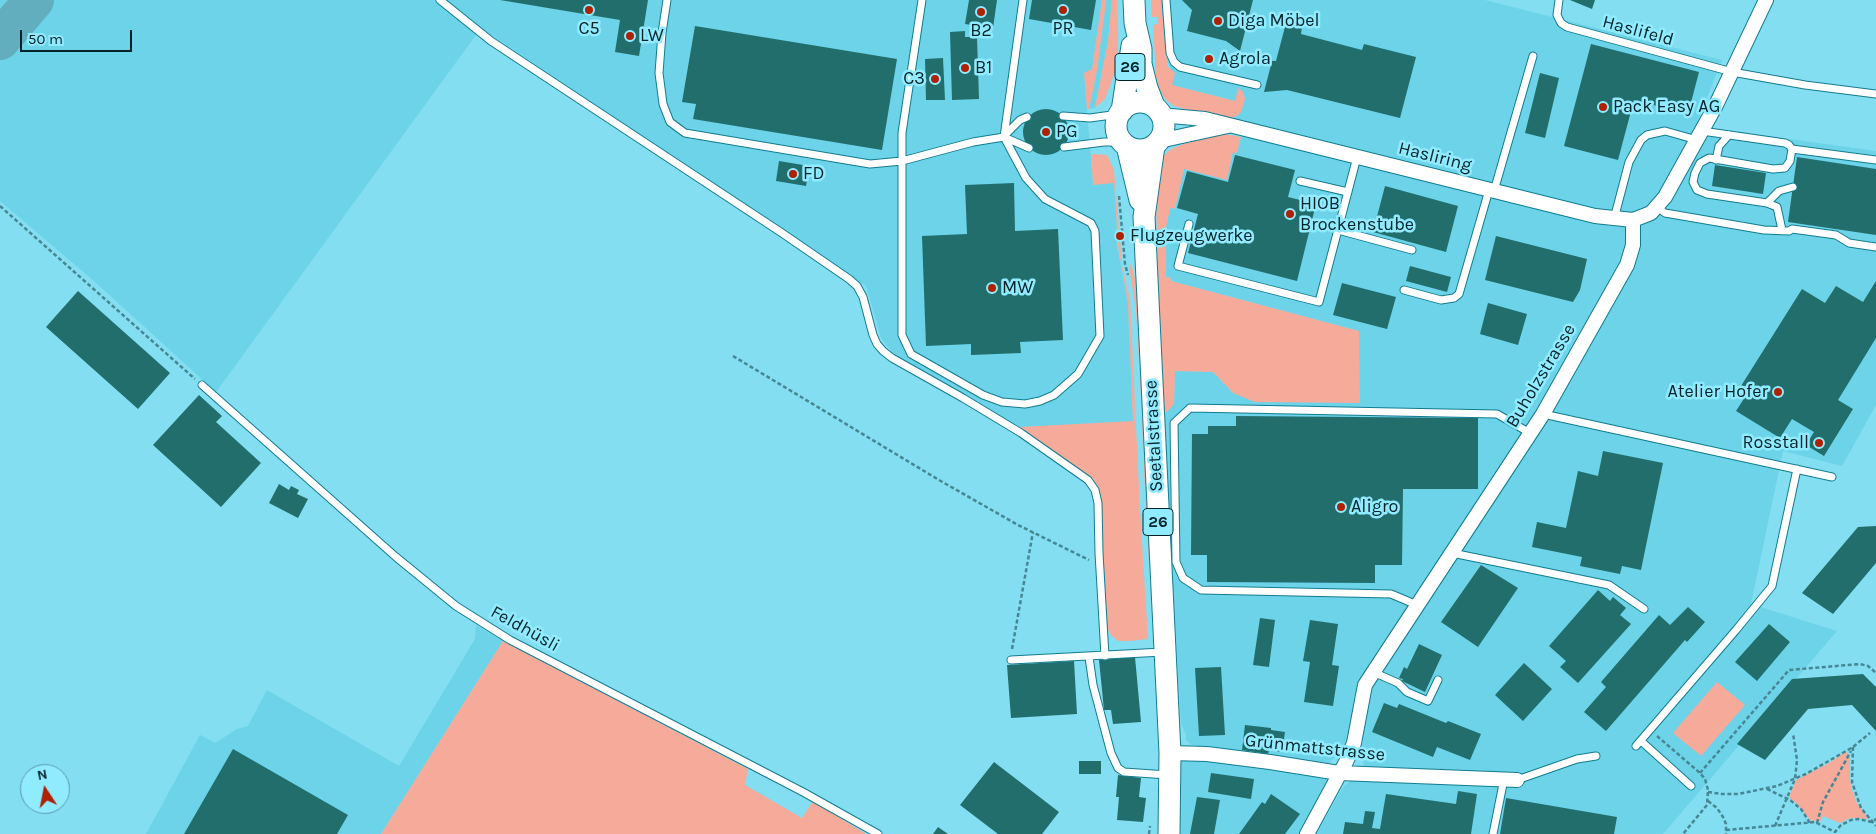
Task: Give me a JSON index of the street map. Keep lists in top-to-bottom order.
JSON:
{
  "streets": {
    "main road": ["26", "Seetalstrasse"],
    "street": ["Hasliring", "Buholzstrasse", "Grünmattstrasse"],
    "lane": ["Haslifeld", "Feldhüsli"]
  },
  "crossings": [
    ["26", "Hasliring"],
    ["26", "Seetalstrasse"],
    ["Hasliring", "Buholzstrasse"],
    ["Hasliring", "Seetalstrasse"],
    ["Buholzstrasse", "Grünmattstrasse"],
    ["Seetalstrasse", "Grünmattstrasse"]
  ],
  "places": [
    "C5",
    "PR",
    "B2",
    "Diga Möbel",
    "LW",
    "Agrola",
    "B1",
    "C3",
    "Pack Easy AG",
    "PG",
    "FD",
    "HIOB Brockenstube",
    "Flugzeugwerke",
    "MW",
    "Atelier Hofer",
    "Rosstall",
    "Aligro"
  ],
  "scale_bar": "50 m",
  "north": "top"
}
